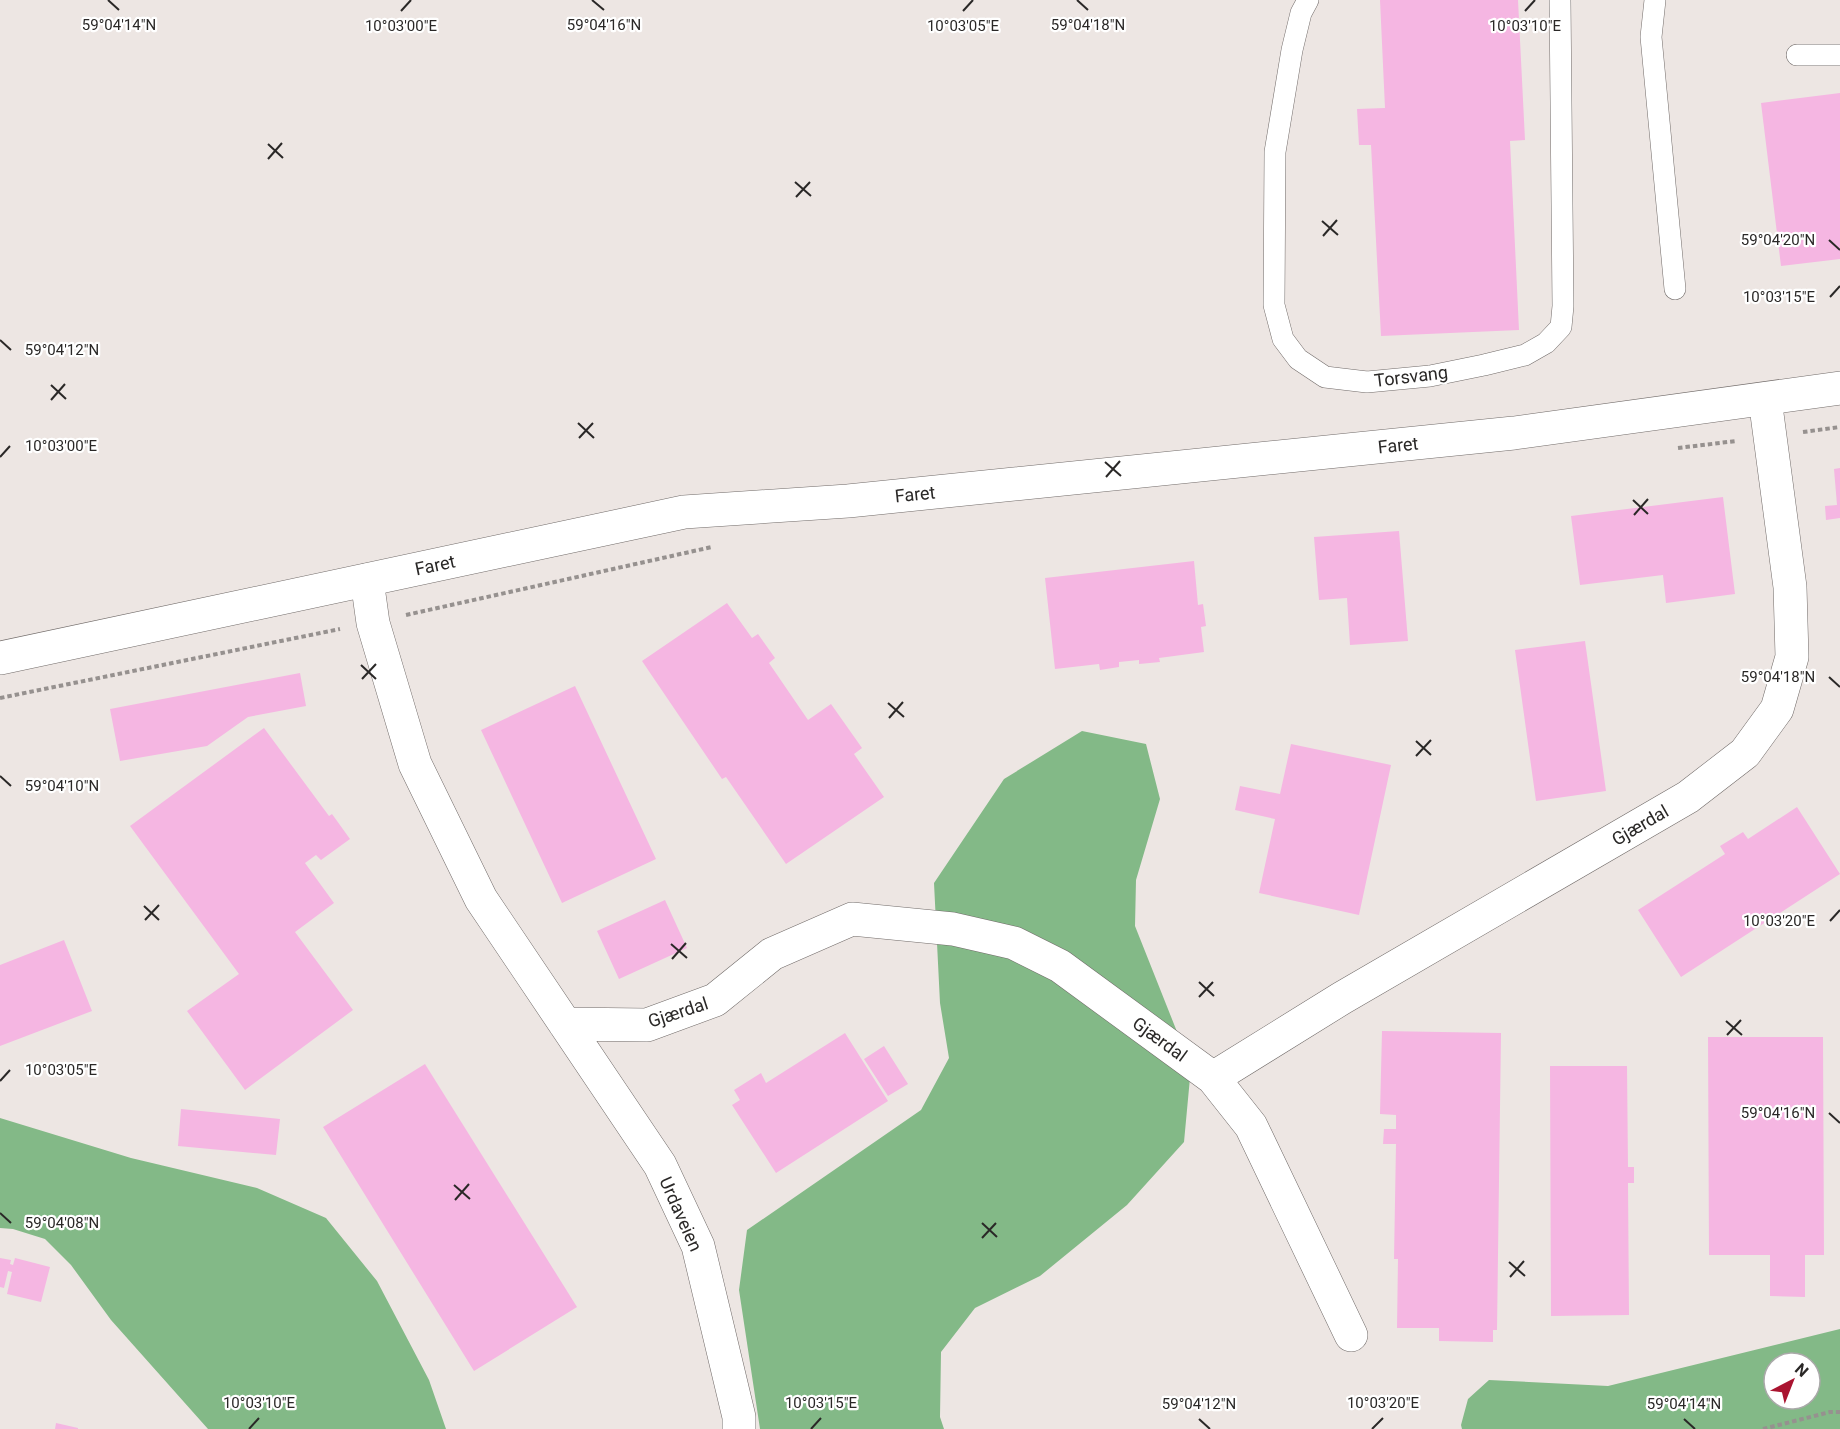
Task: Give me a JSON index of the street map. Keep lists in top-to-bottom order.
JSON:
{
  "streets": {
    "street": ["Faret", "Gjærdal", "Urdaveien"],
    "lane": ["Torsvang"]
  },
  "crossings": [
    ["Faret", "Gjærdal"],
    ["Gjærdal", "Urdaveien"]
  ],
  "north": "top right",
  "coordinates": [
    "59°04'14\"N",
    "59°04'16\"N",
    "59°04'18\"N",
    "10°03'00\"E",
    "10°03'05\"E",
    "10°03'10\"E",
    "59°04'20\"N",
    "10°03'15\"E",
    "59°04'12\"N",
    "59°04'10\"N",
    "10°03'20\"E",
    "59°04'08\"N"
  ]
}
